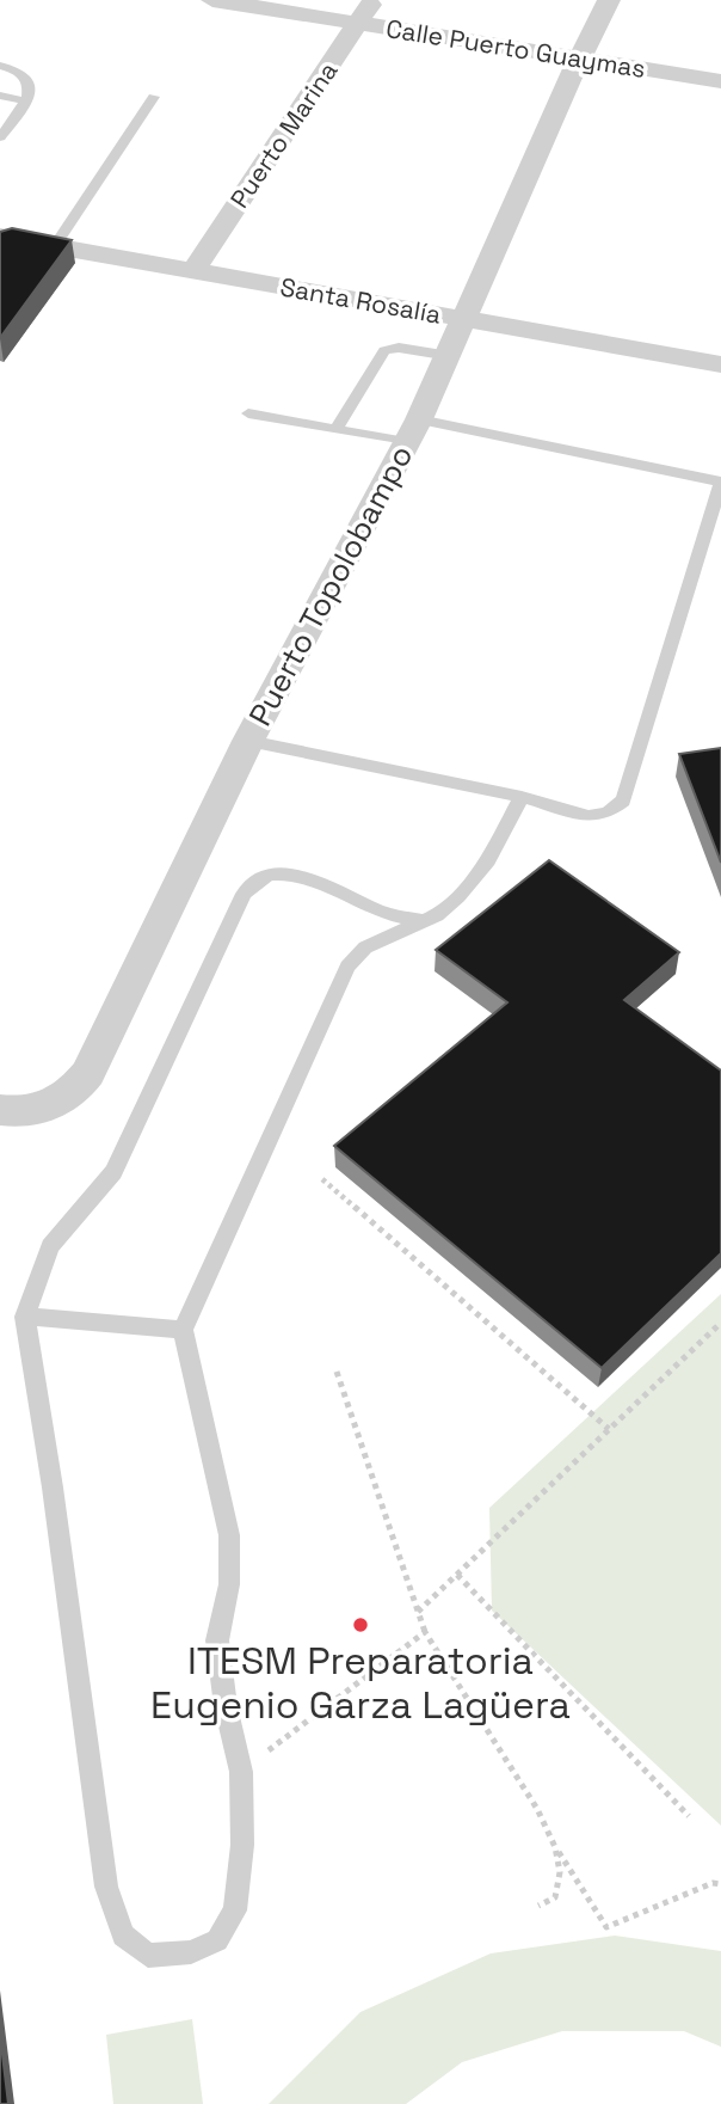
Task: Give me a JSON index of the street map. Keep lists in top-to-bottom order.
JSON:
{
  "streets": {
    "street": [
      "Calle Puerto Guaymas",
      "Puerto Marina",
      "Santa Rosalía",
      "Puerto Topolobampo"
    ]
  },
  "crossings": [
    ["Calle Puerto Guaymas", "Puerto Marina"],
    ["Calle Puerto Guaymas", "Puerto Topolobampo"],
    ["Puerto Marina", "Santa Rosalía"],
    ["Santa Rosalía", "Puerto Topolobampo"]
  ],
  "places": ["ITESM Preparatoria Eugenio Garza Lagüera"]
}
